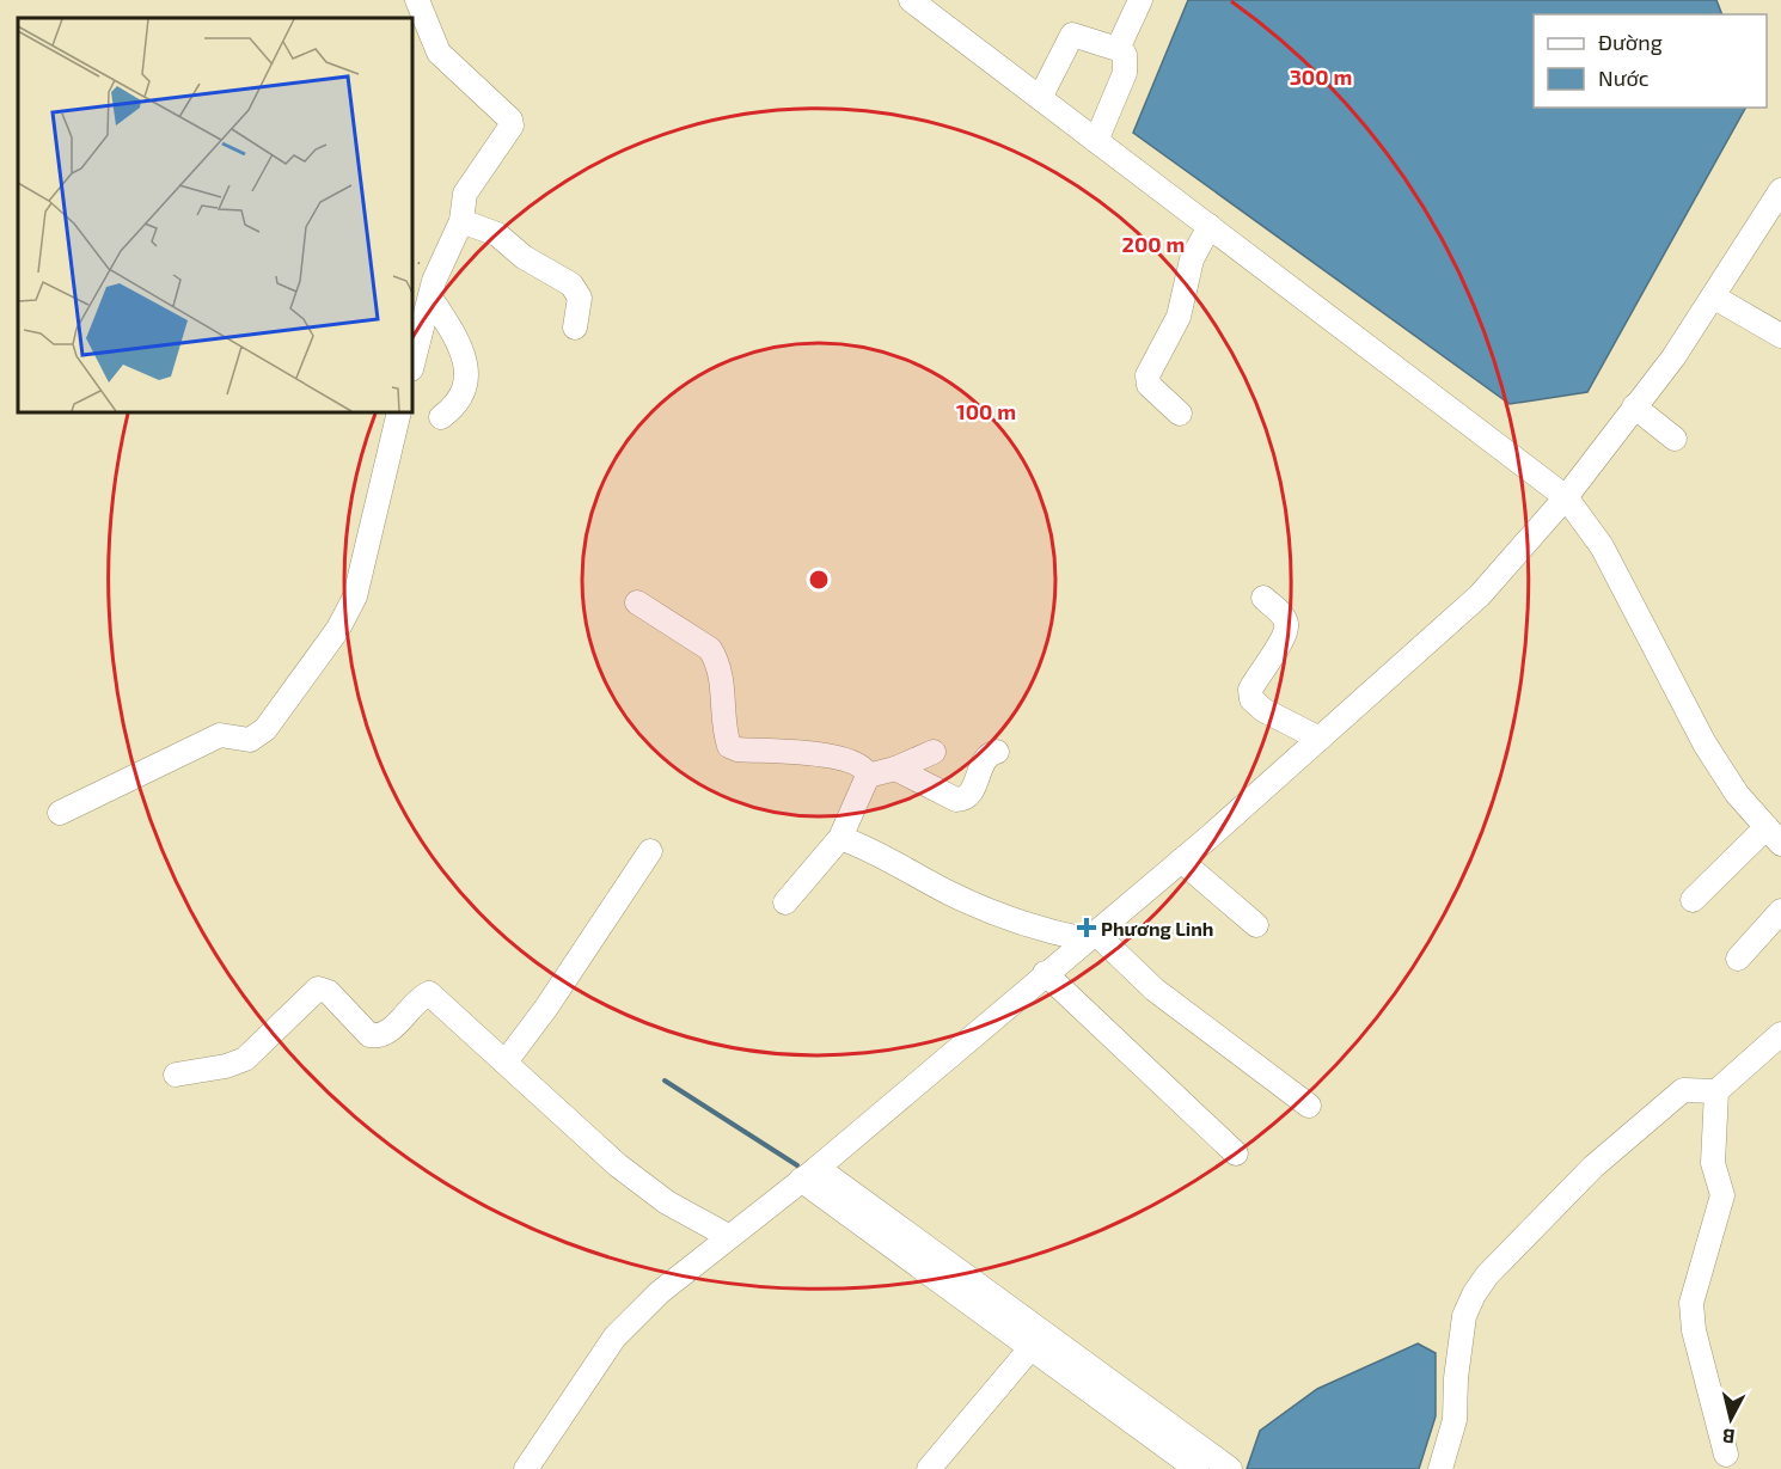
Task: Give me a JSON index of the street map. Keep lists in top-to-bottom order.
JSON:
{
  "places": {
    "health": ["Phương Linh"]
  },
  "legend": ["Đường", "Nước"],
  "north": "bottom",
  "rings": ["300 m", "200 m", "100 m"]
}
